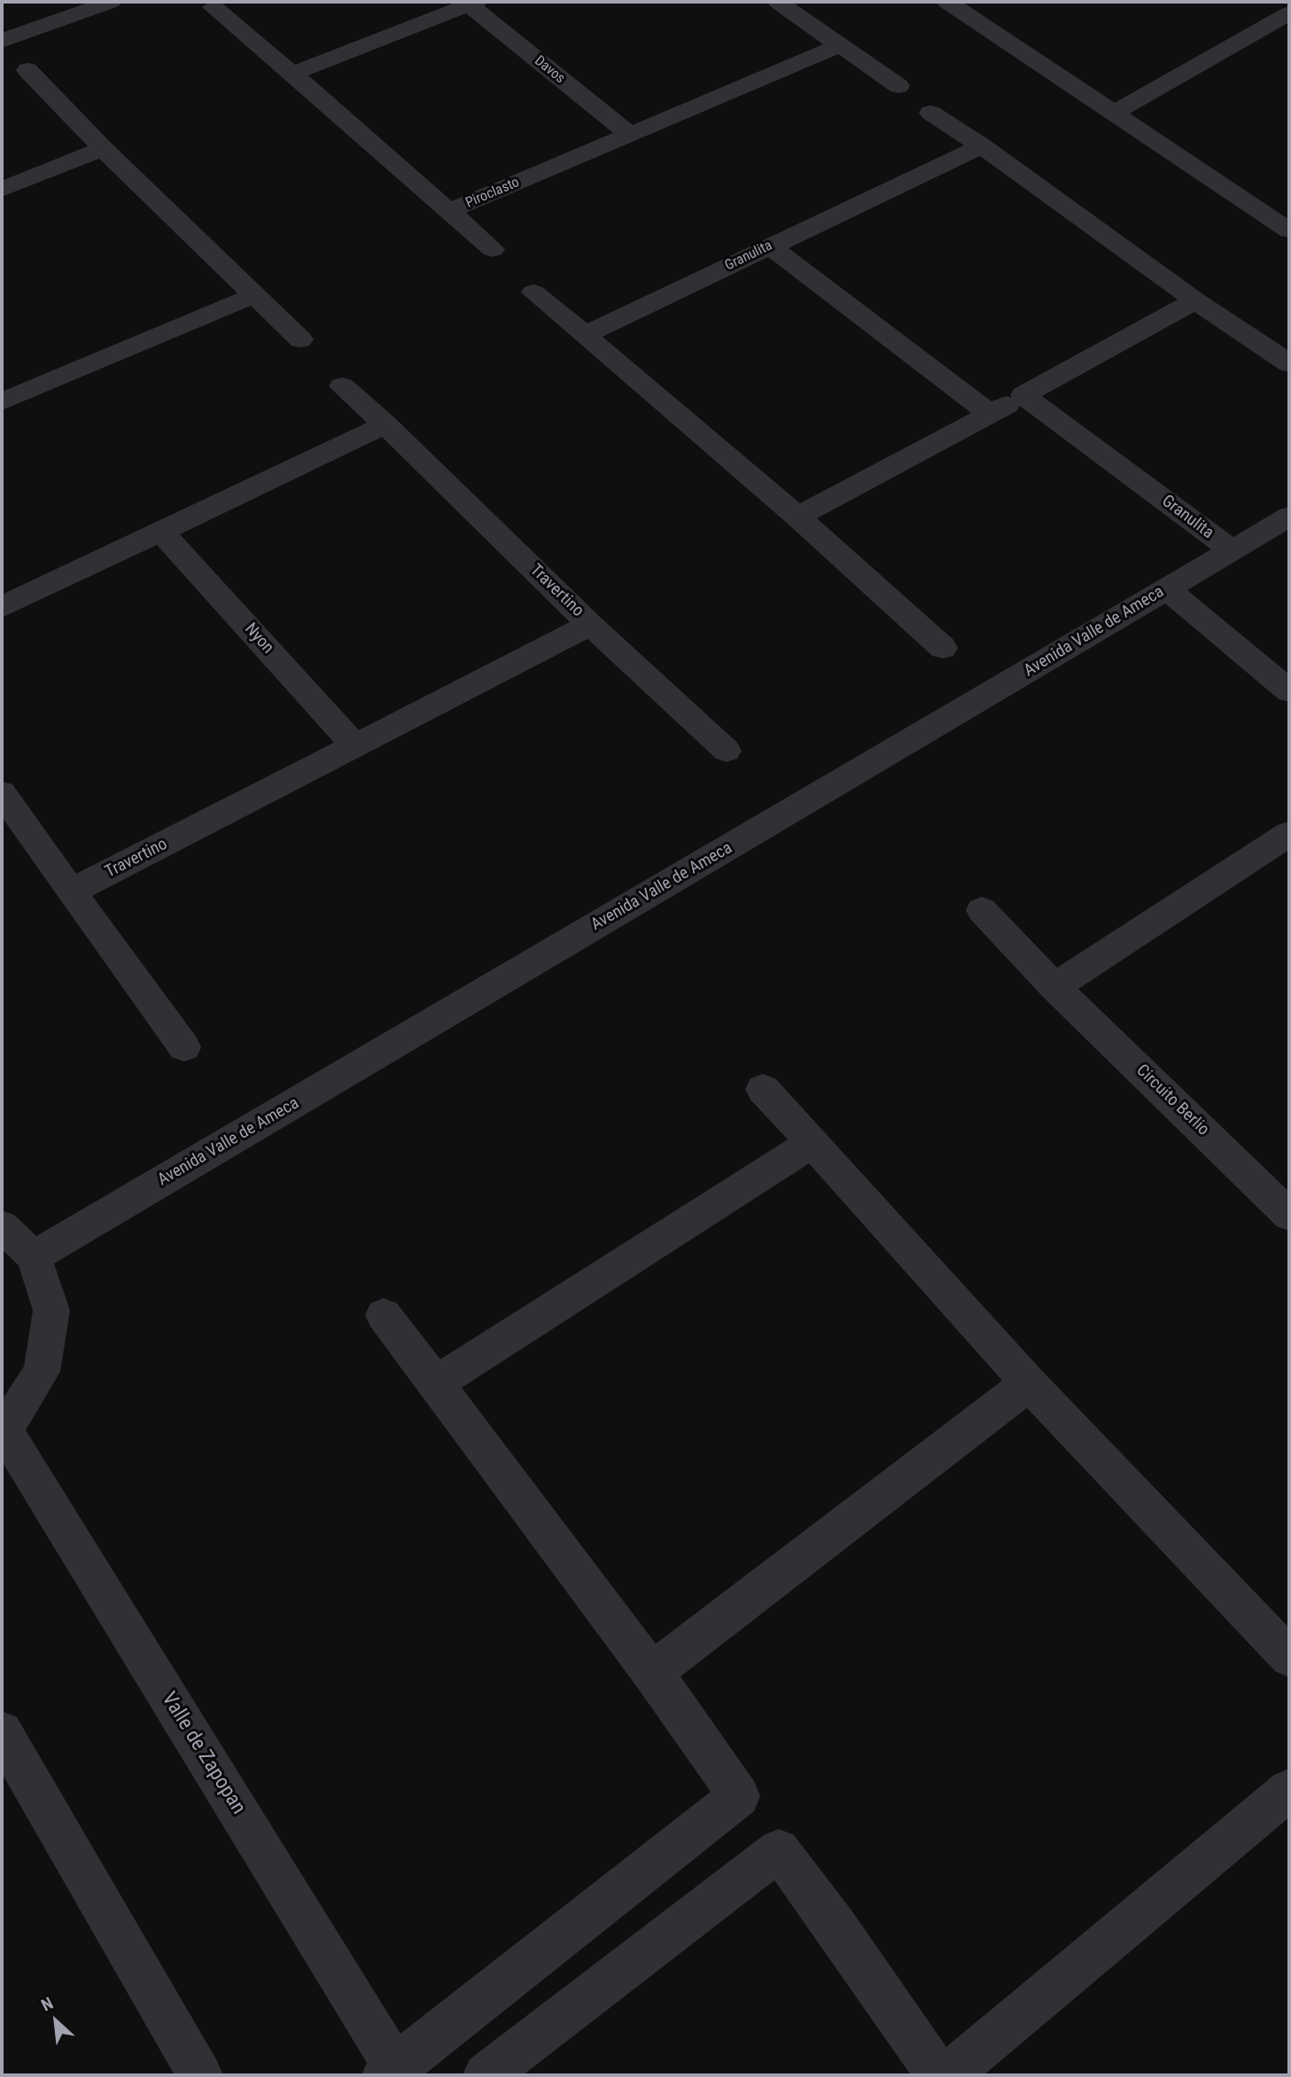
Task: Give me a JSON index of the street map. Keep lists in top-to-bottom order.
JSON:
{
  "streets": {
    "street": [
      "Davos",
      "Piroclasto",
      "Granulita",
      "Travertino",
      "Avenida Valle de Ameca",
      "Nyon",
      "Circuito Berlio",
      "Valle de Zapopan"
    ]
  },
  "crossings": [
    ["Davos", "Piroclasto"],
    ["Granulita", "Avenida Valle de Ameca"],
    ["Travertino", "Nyon"]
  ],
  "north": "top left"
}
